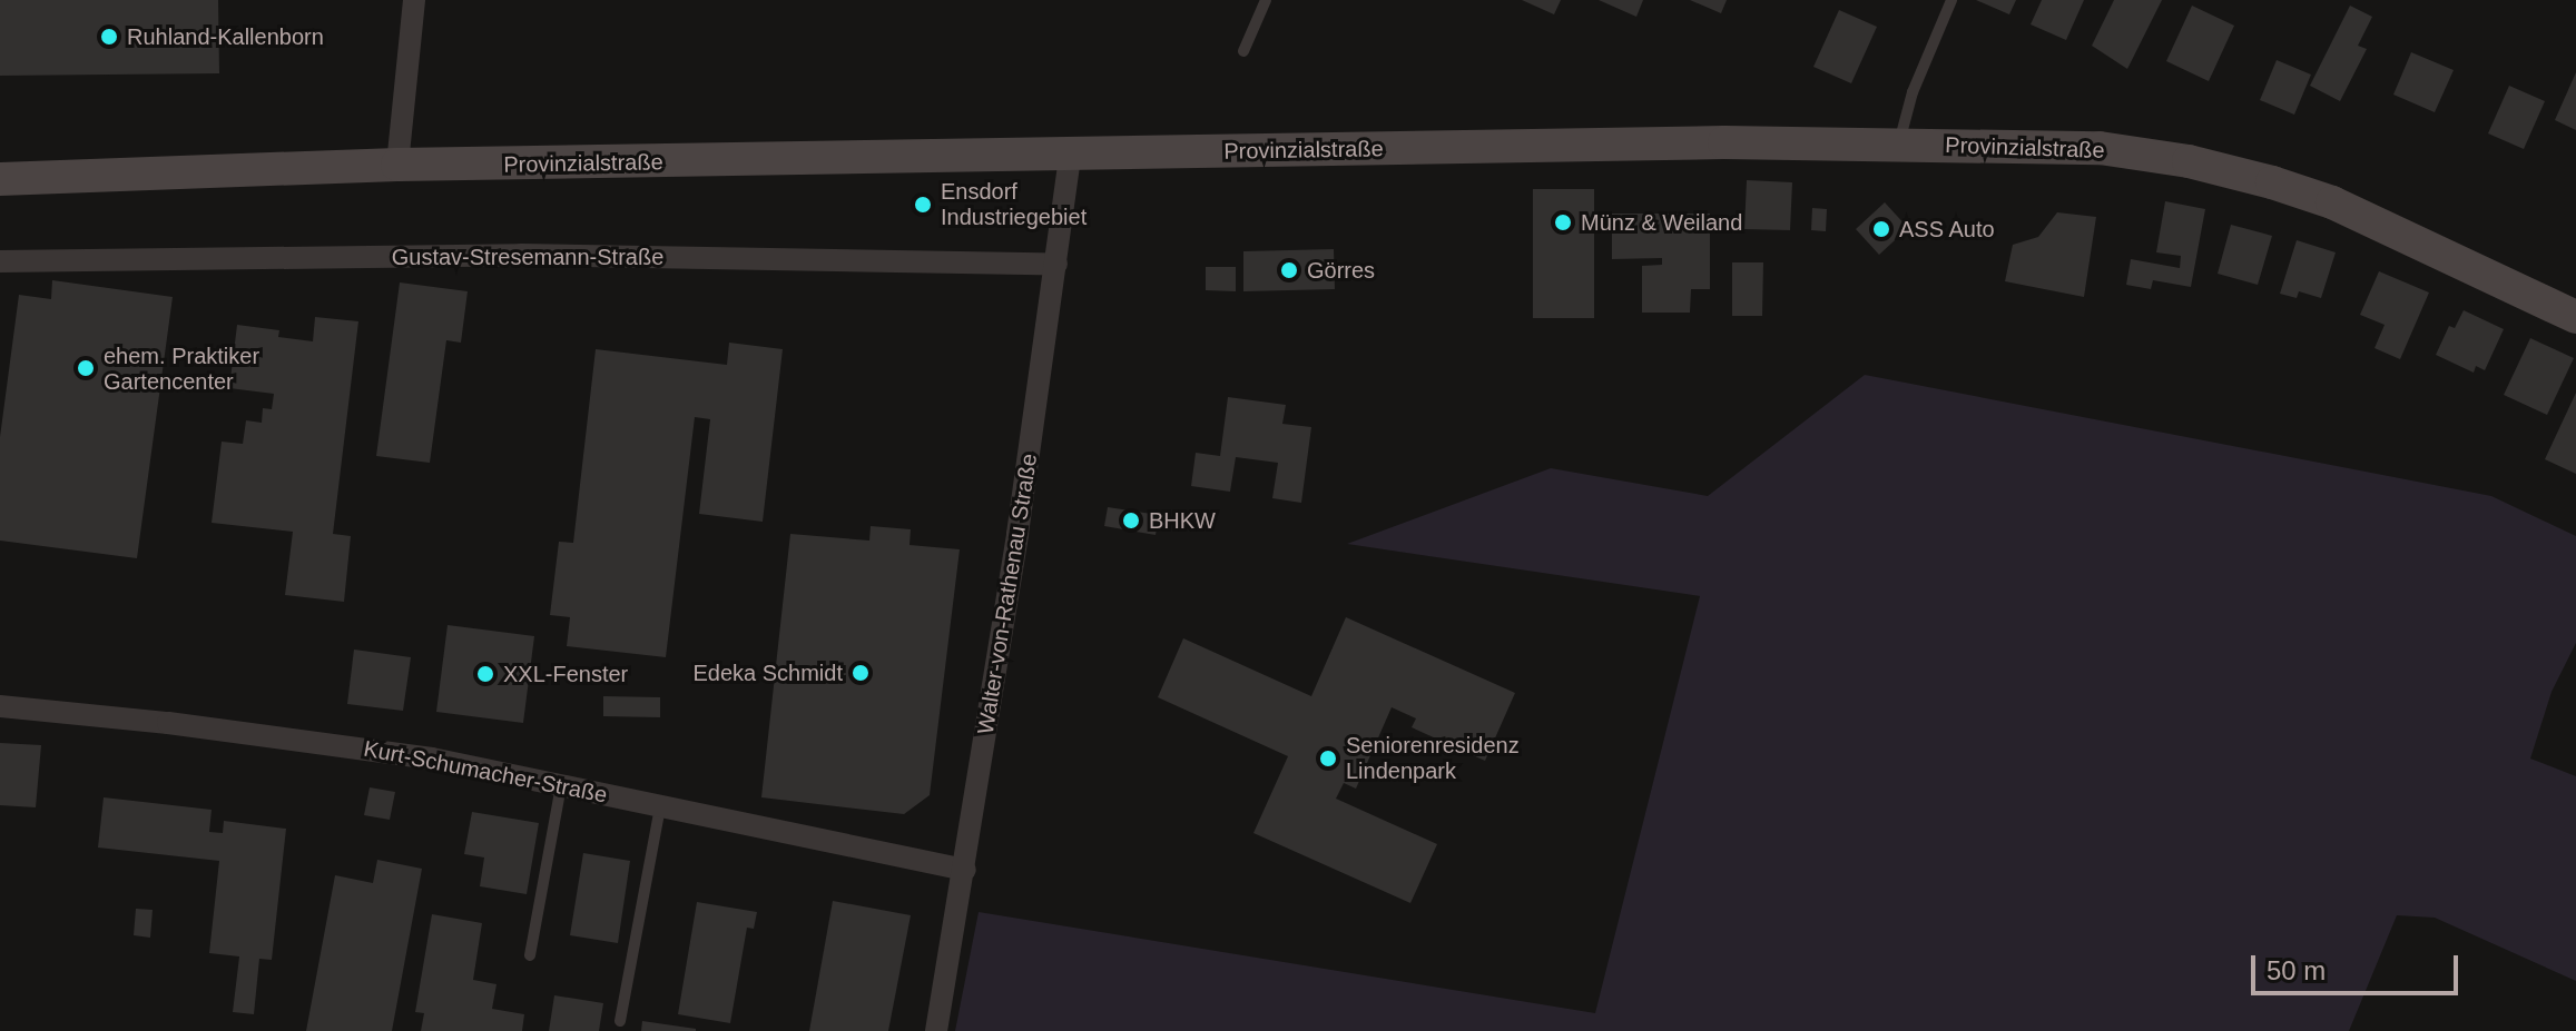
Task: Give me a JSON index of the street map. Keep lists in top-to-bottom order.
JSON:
{
  "streets": {
    "main road": ["Provinzialstraße"],
    "street": ["Gustav-Stresemann-Straße", "Walter-von-Rathenau Straße", "Kurt-Schumacher-Straße"]
  },
  "crossings": [
    ["Provinzialstraße", "Walter-von-Rathenau Straße"],
    ["Gustav-Stresemann-Straße", "Walter-von-Rathenau Straße"],
    ["Walter-von-Rathenau Straße", "Kurt-Schumacher-Straße"]
  ],
  "places": [
    "Ruhland-Kallenborn",
    "Ensdorf Industriegebiet",
    "Münz & Weiland",
    "ASS Auto",
    "Görres",
    "ehem. Praktiker Gartencenter",
    "BHKW",
    "Edeka Schmidt",
    "XXL-Fenster",
    "Seniorenresidenz Lindenpark"
  ],
  "scale_bar": "50 m"
}
